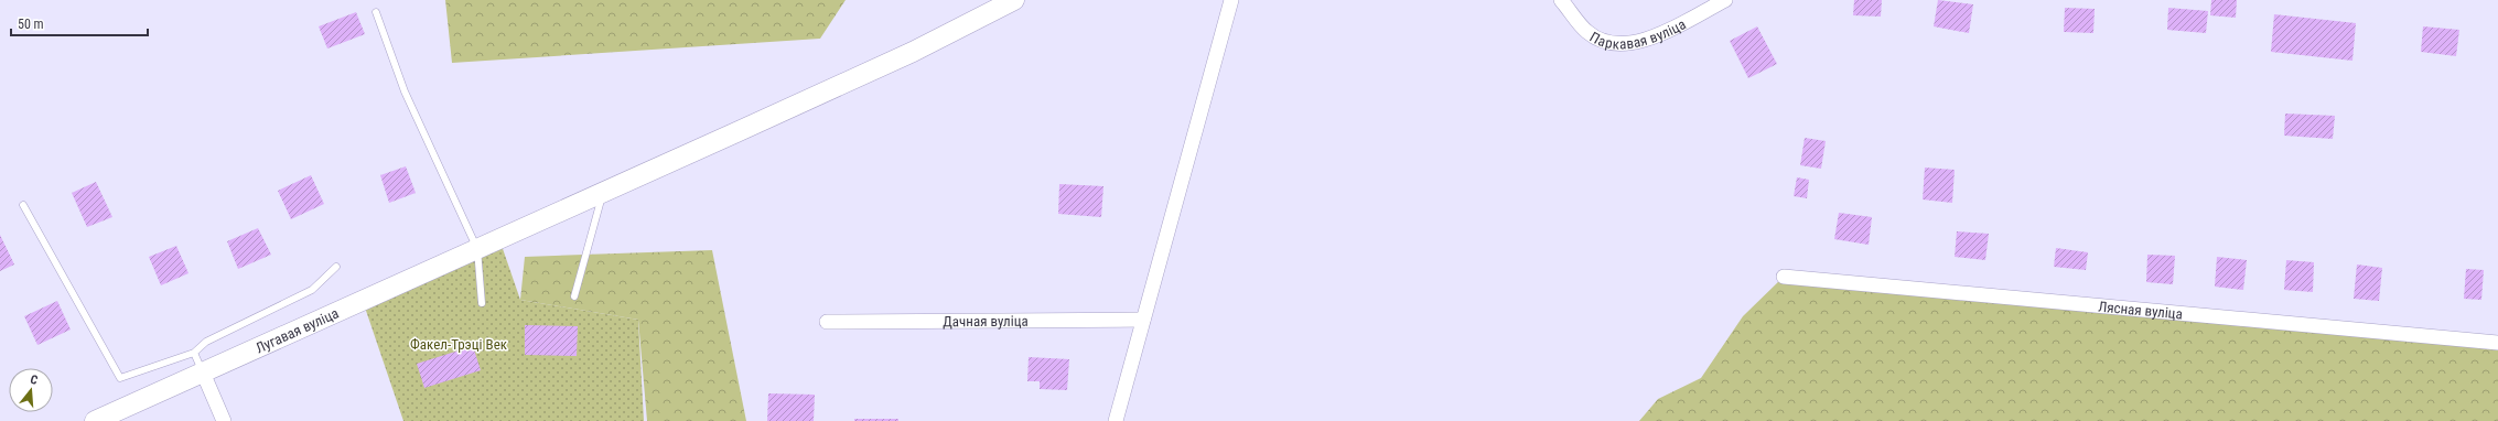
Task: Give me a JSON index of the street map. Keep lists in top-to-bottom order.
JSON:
{
  "streets": {
    "street": [
      "Паркавая вуліца",
      "Лясная вуліца",
      "Дачная вуліца",
      "Лугавая вуліца"
    ]
  },
  "parks": ["Факел-Трэці Век"],
  "scale_bar": "50 m",
  "north": "top"
}
